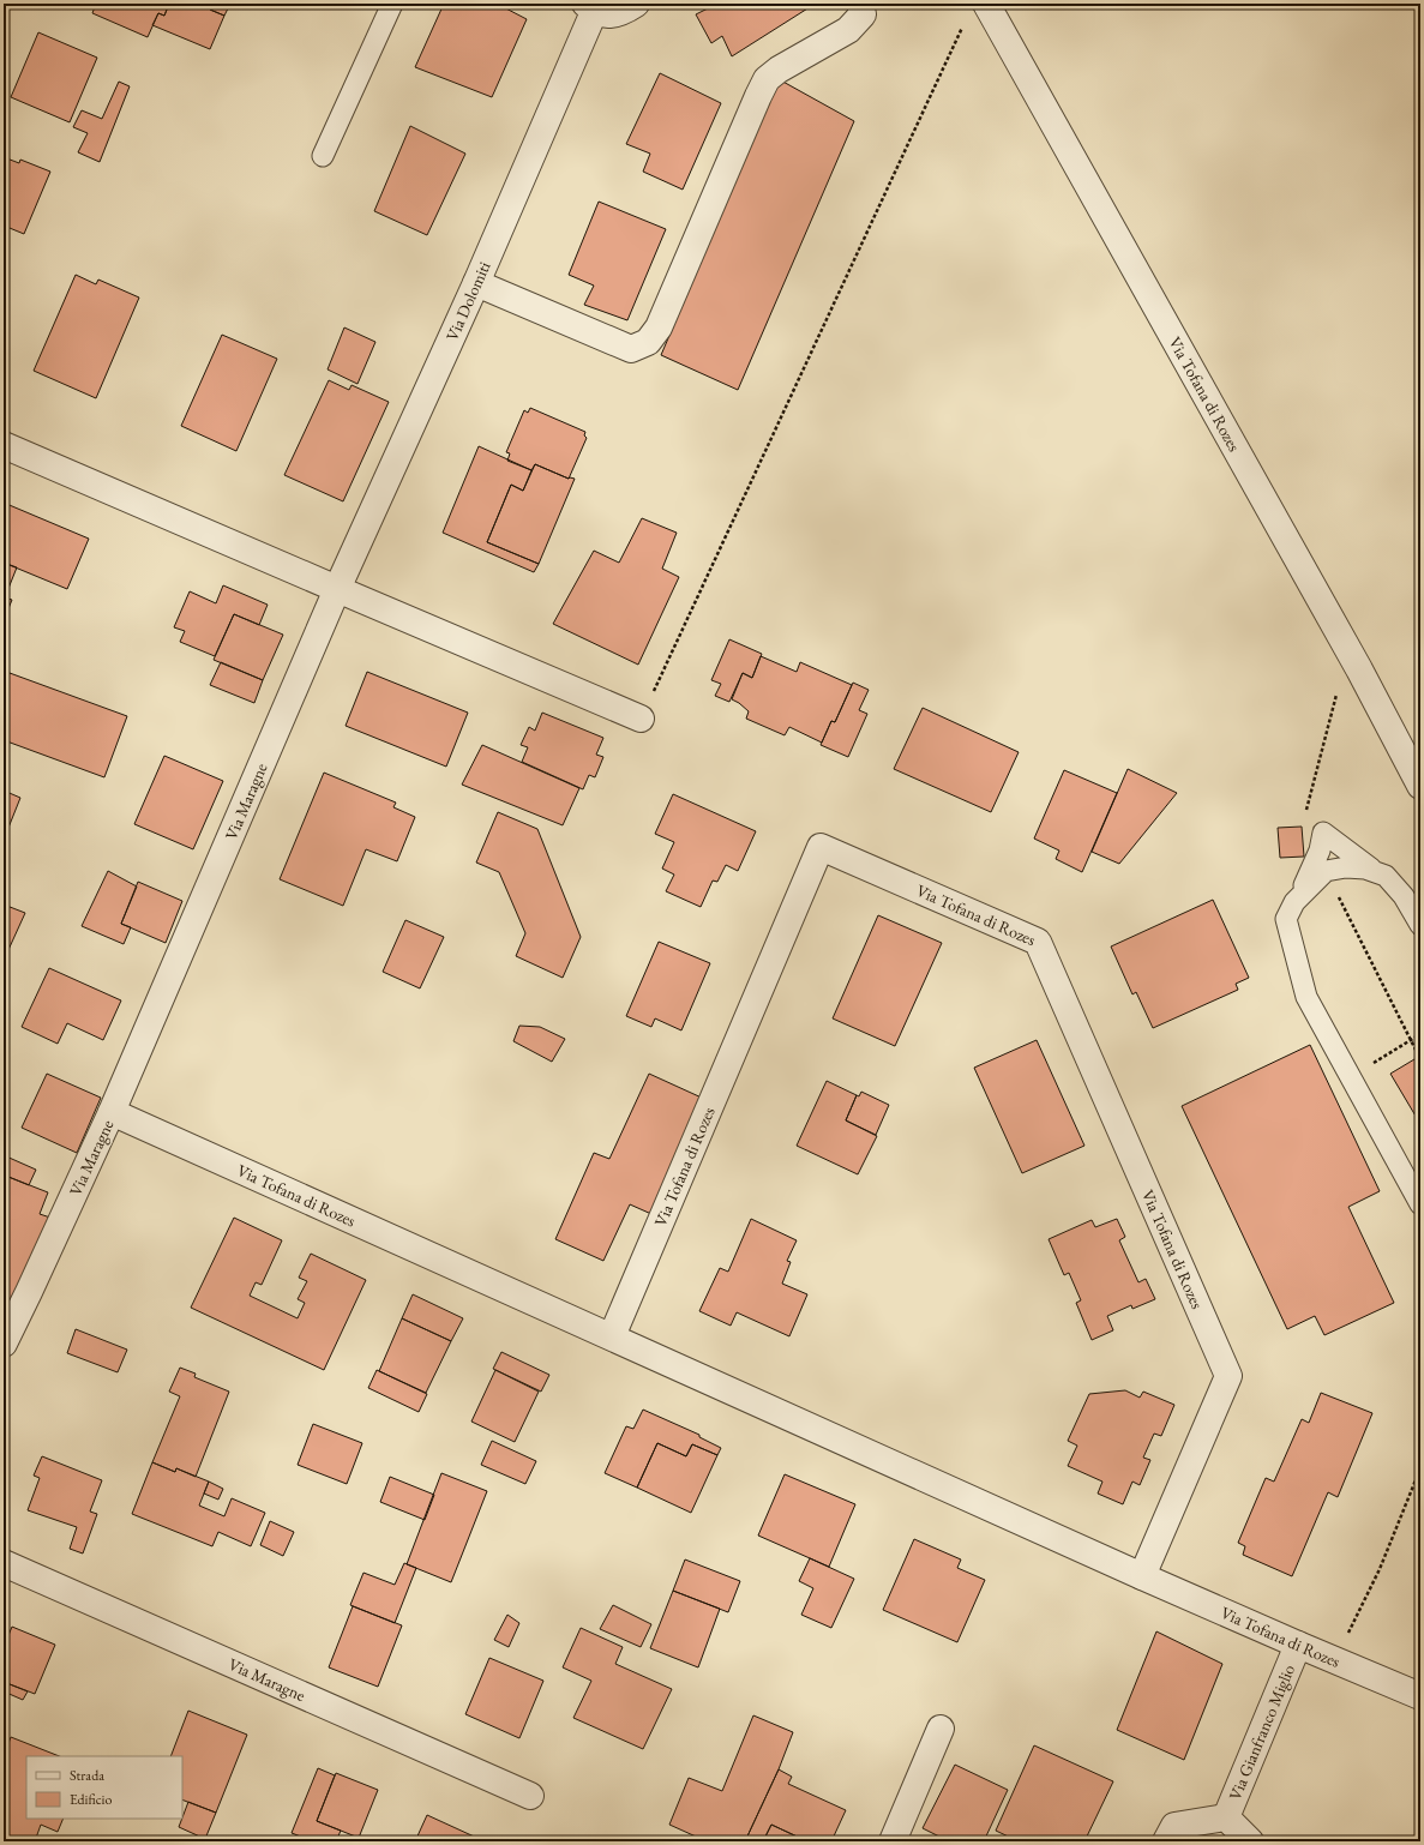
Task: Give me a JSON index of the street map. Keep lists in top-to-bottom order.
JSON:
{
  "streets": {
    "street": [
      "Via Dolomiti",
      "Via Tofana di Rozes",
      "Via Maragne",
      "Via Gianfranco Miglio"
    ]
  },
  "crossings": [
    ["Via Dolomiti", "Via Maragne"],
    ["Via Tofana di Rozes", "Via Maragne"],
    ["Via Tofana di Rozes", "Via Gianfranco Miglio"]
  ],
  "legend": ["Strada", "Edificio"]
}
